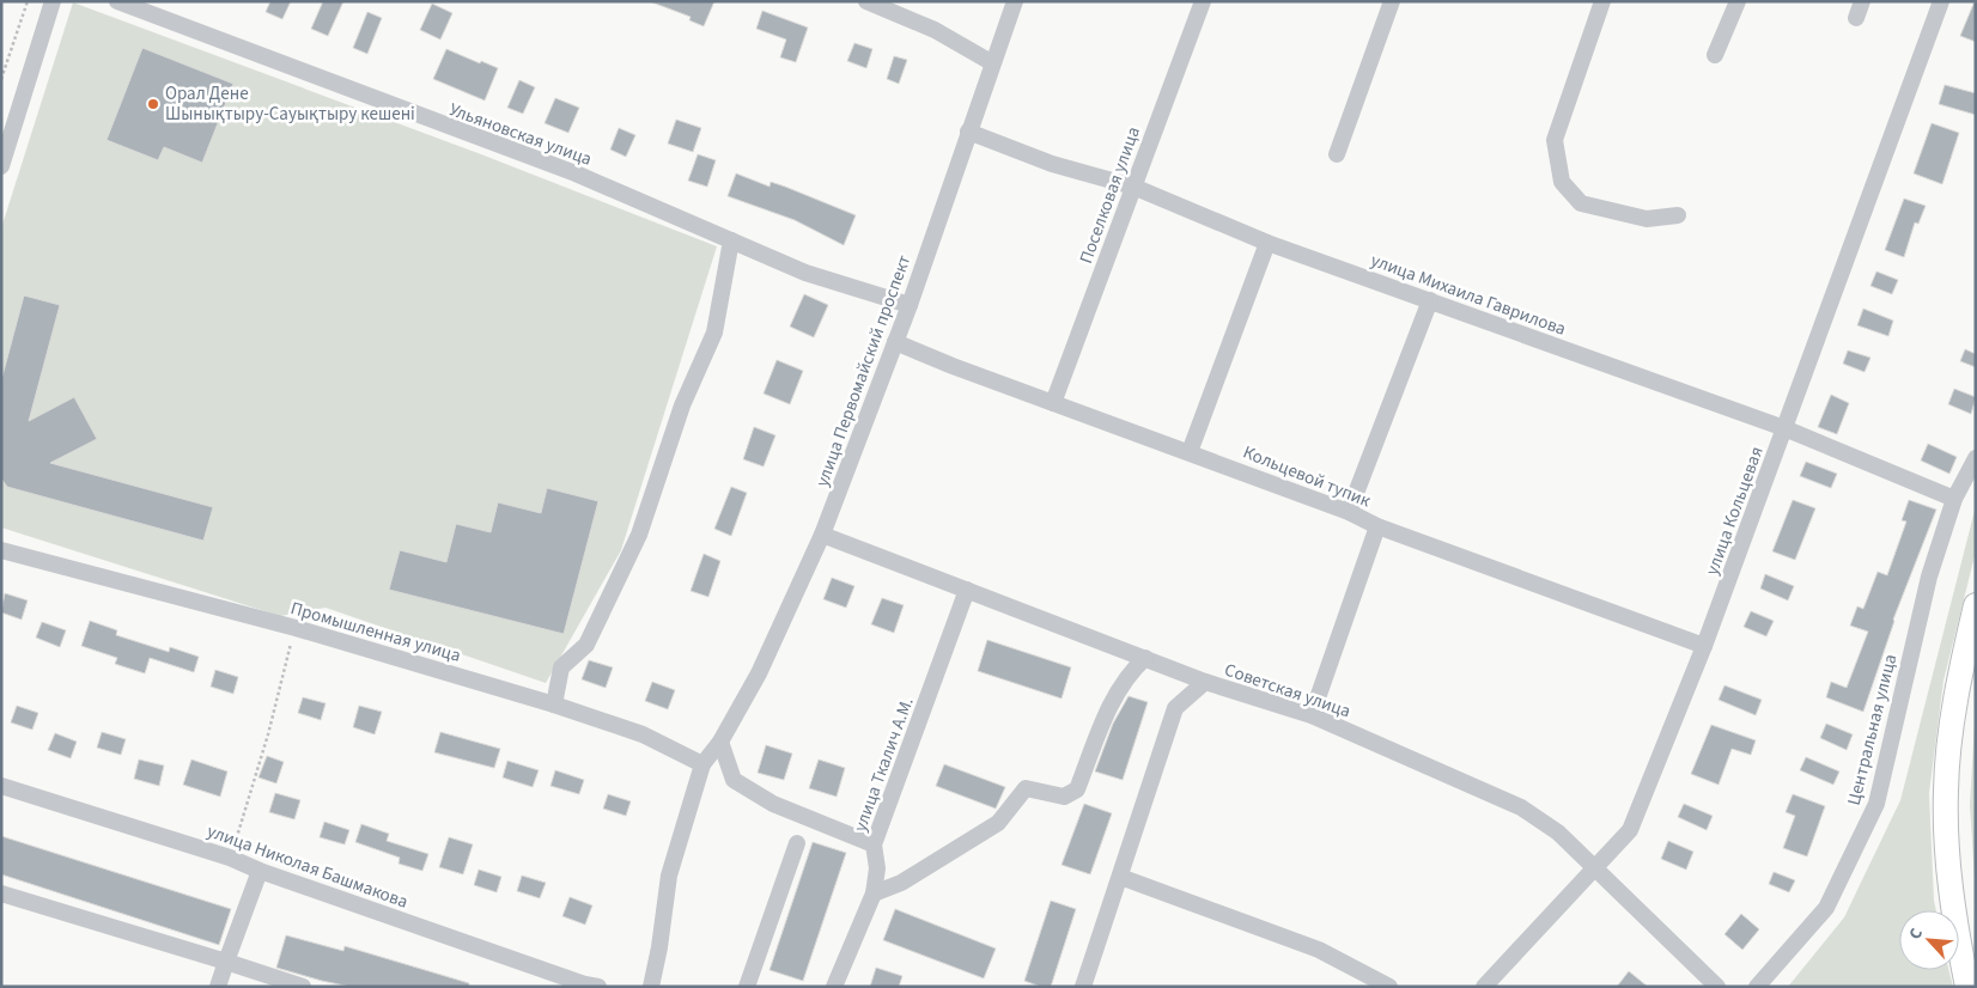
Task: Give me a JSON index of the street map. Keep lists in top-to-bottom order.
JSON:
{
  "streets": {
    "street": [
      "Ульяновская улица",
      "Поселковая улица",
      "улица Михаила Гаврилова",
      "улица Первомайский проспект",
      "Кольцевой тупик",
      "улица Кольцевая",
      "Промышленная улица",
      "Советская улица",
      "Центральная улица",
      "улица Ткалич А.М.",
      "улица Николая Башмакова"
    ]
  },
  "crossings": [
    ["Ульяновская улица", "улица Первомайский проспект"],
    ["Поселковая улица", "улица Михаила Гаврилова"],
    ["Поселковая улица", "Кольцевой тупик"],
    ["улица Михаила Гаврилова", "улица Первомайский проспект"],
    ["улица Михаила Гаврилова", "улица Кольцевая"],
    ["улица Михаила Гаврилова", "Центральная улица"],
    ["улица Первомайский проспект", "Кольцевой тупик"],
    ["улица Первомайский проспект", "Советская улица"],
    ["Кольцевой тупик", "улица Кольцевая"],
    ["улица Кольцевая", "Советская улица"],
    ["Советская улица", "улица Ткалич А.М."]
  ],
  "places": ["Орал Дене Шынықтыру-Сауықтыру кешені"],
  "north": "top left"
}
